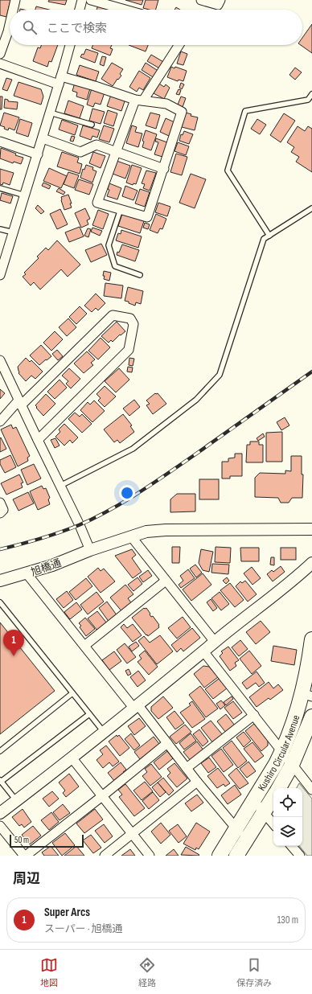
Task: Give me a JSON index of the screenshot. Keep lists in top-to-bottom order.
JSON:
{
  "streets": {
    "highway": ["Kushiro Circular Avenue"],
    "street": ["旭橋通"]
  },
  "scale_bar": "50 m",
  "page": {
    "search": "ここで検索",
    "pins": "1",
    "scale": "50 m",
    "heading": "周辺",
    "list": [
      {
        "mark": "1",
        "name": "Super Arcs",
        "note": "スーパー · 旭橋通",
        "value": "130 m"
      }
    ],
    "nav": ["地図", "経路", "保存済み"]
  }
}
